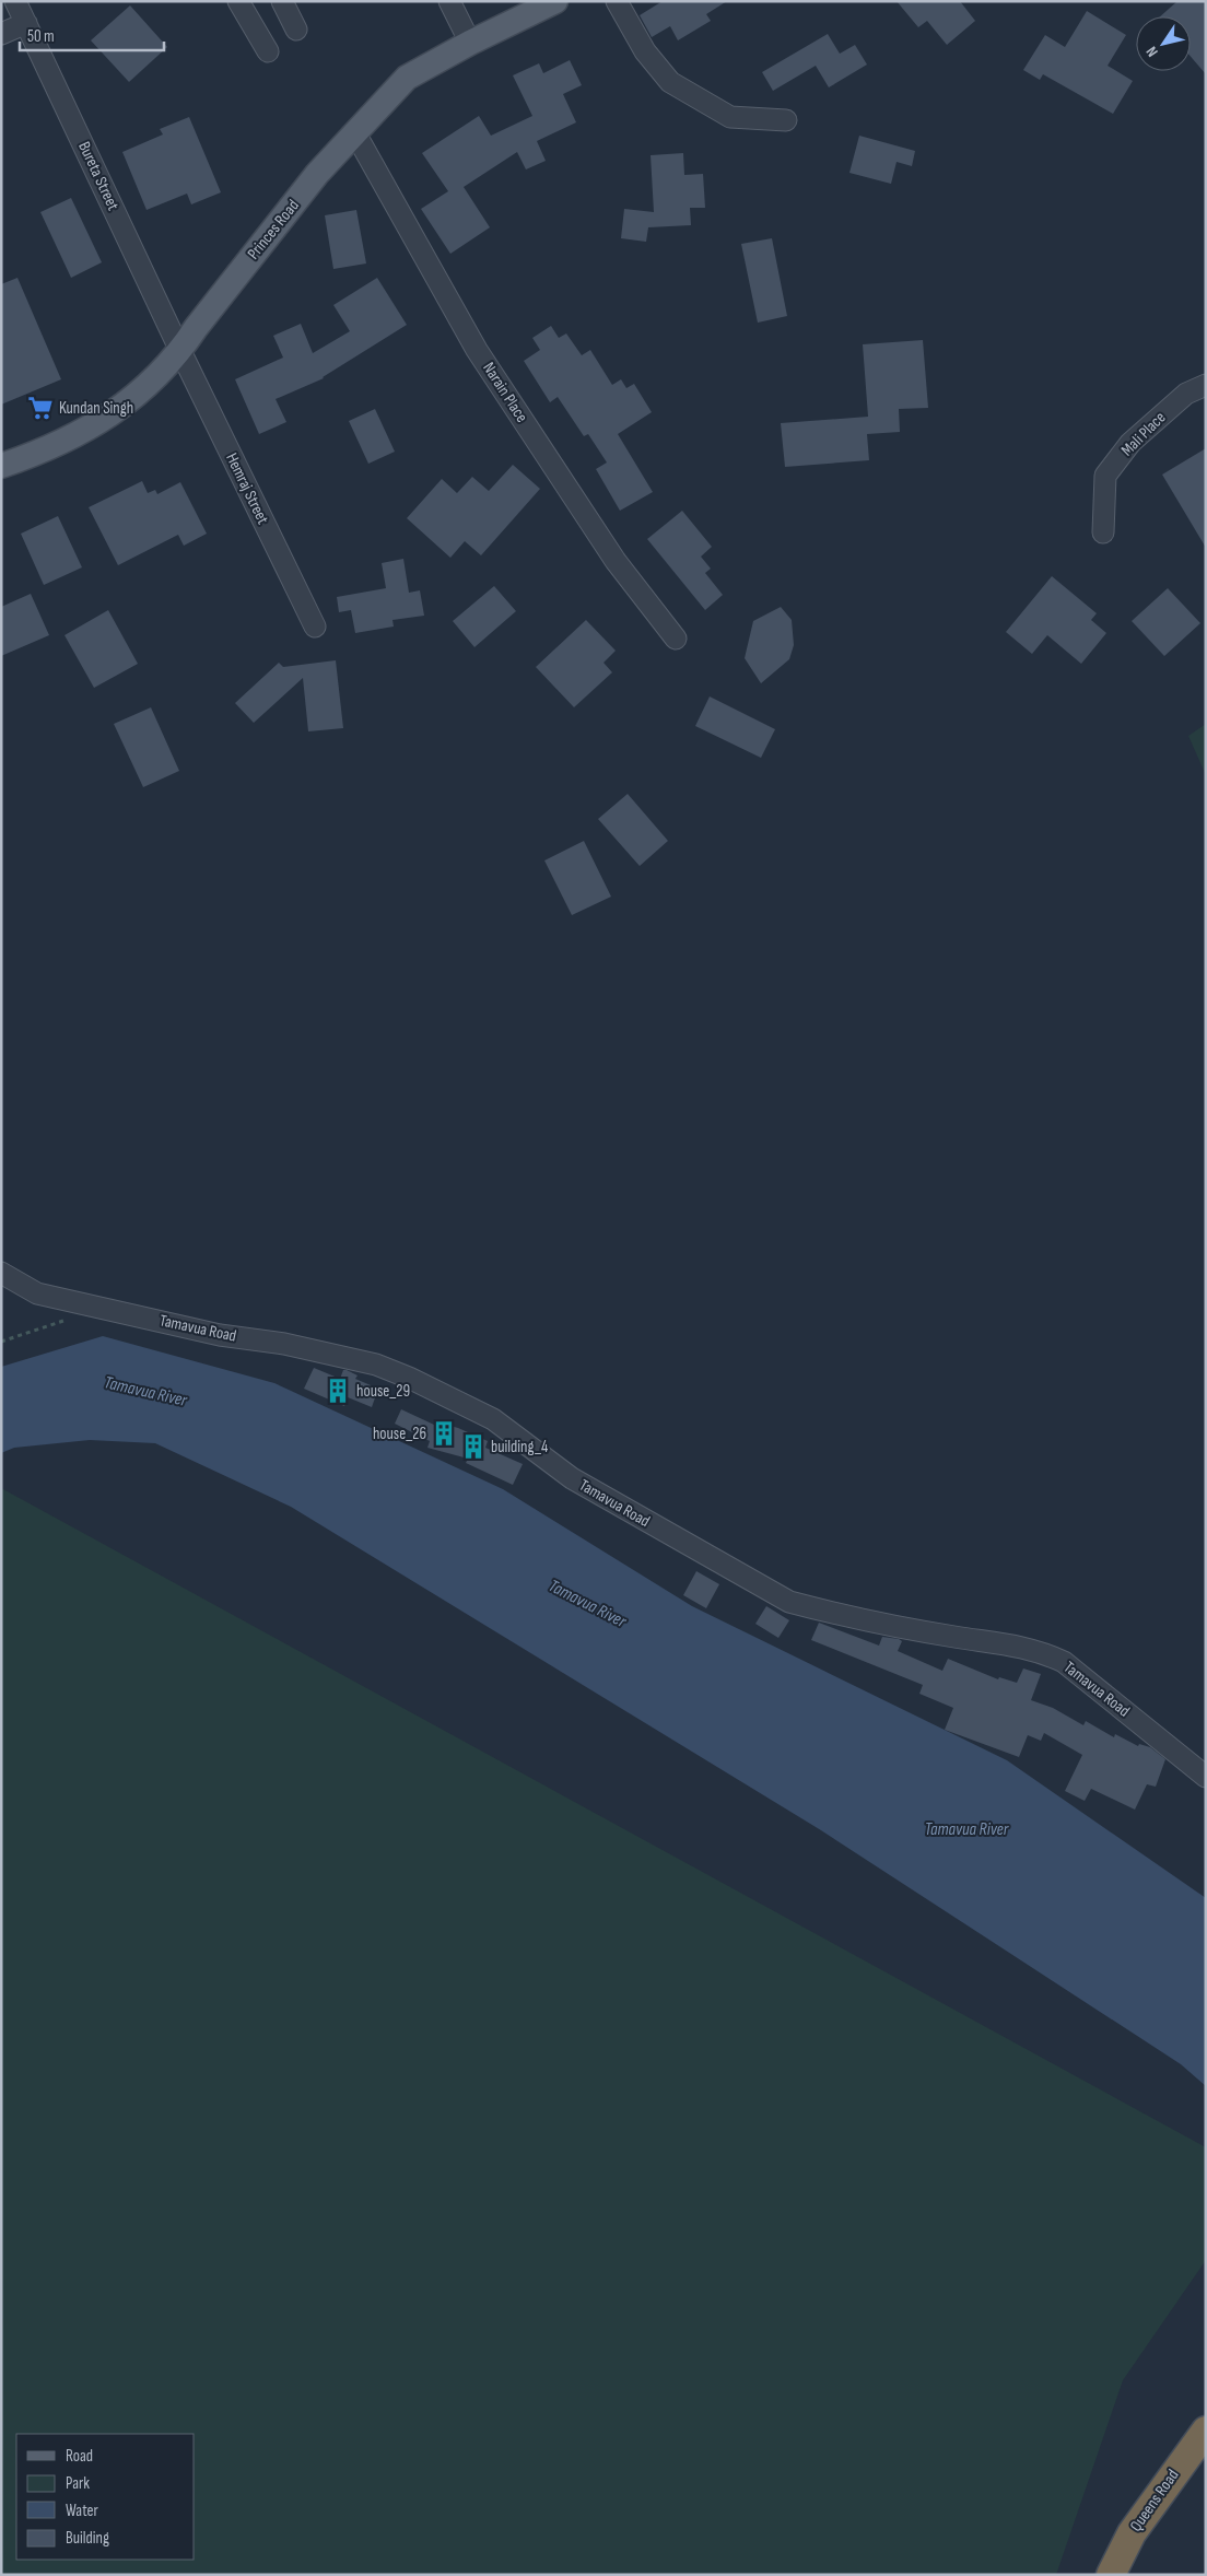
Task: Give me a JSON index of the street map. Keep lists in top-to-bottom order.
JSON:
{
  "streets": {
    "highway": ["Queens Road"],
    "main road": ["Princes Road"],
    "street": [
      "Bureta Street",
      "Narain Place",
      "Mali Place",
      "Hemraj Street",
      "Tamavua Road"
    ]
  },
  "crossings": [
    ["Bureta Street", "Princes Road"],
    ["Bureta Street", "Hemraj Street"],
    ["Princes Road", "Narain Place"],
    ["Princes Road", "Hemraj Street"]
  ],
  "water": ["Tamavua River"],
  "places": {
    "supermarket": ["Kundan Singh"],
    "building": ["house_29", "house_26", "building_4"]
  },
  "legend": [
    "Road",
    "Park",
    "Water",
    "Building"
  ],
  "scale_bar": "50 m",
  "north": "bottom left"
}
